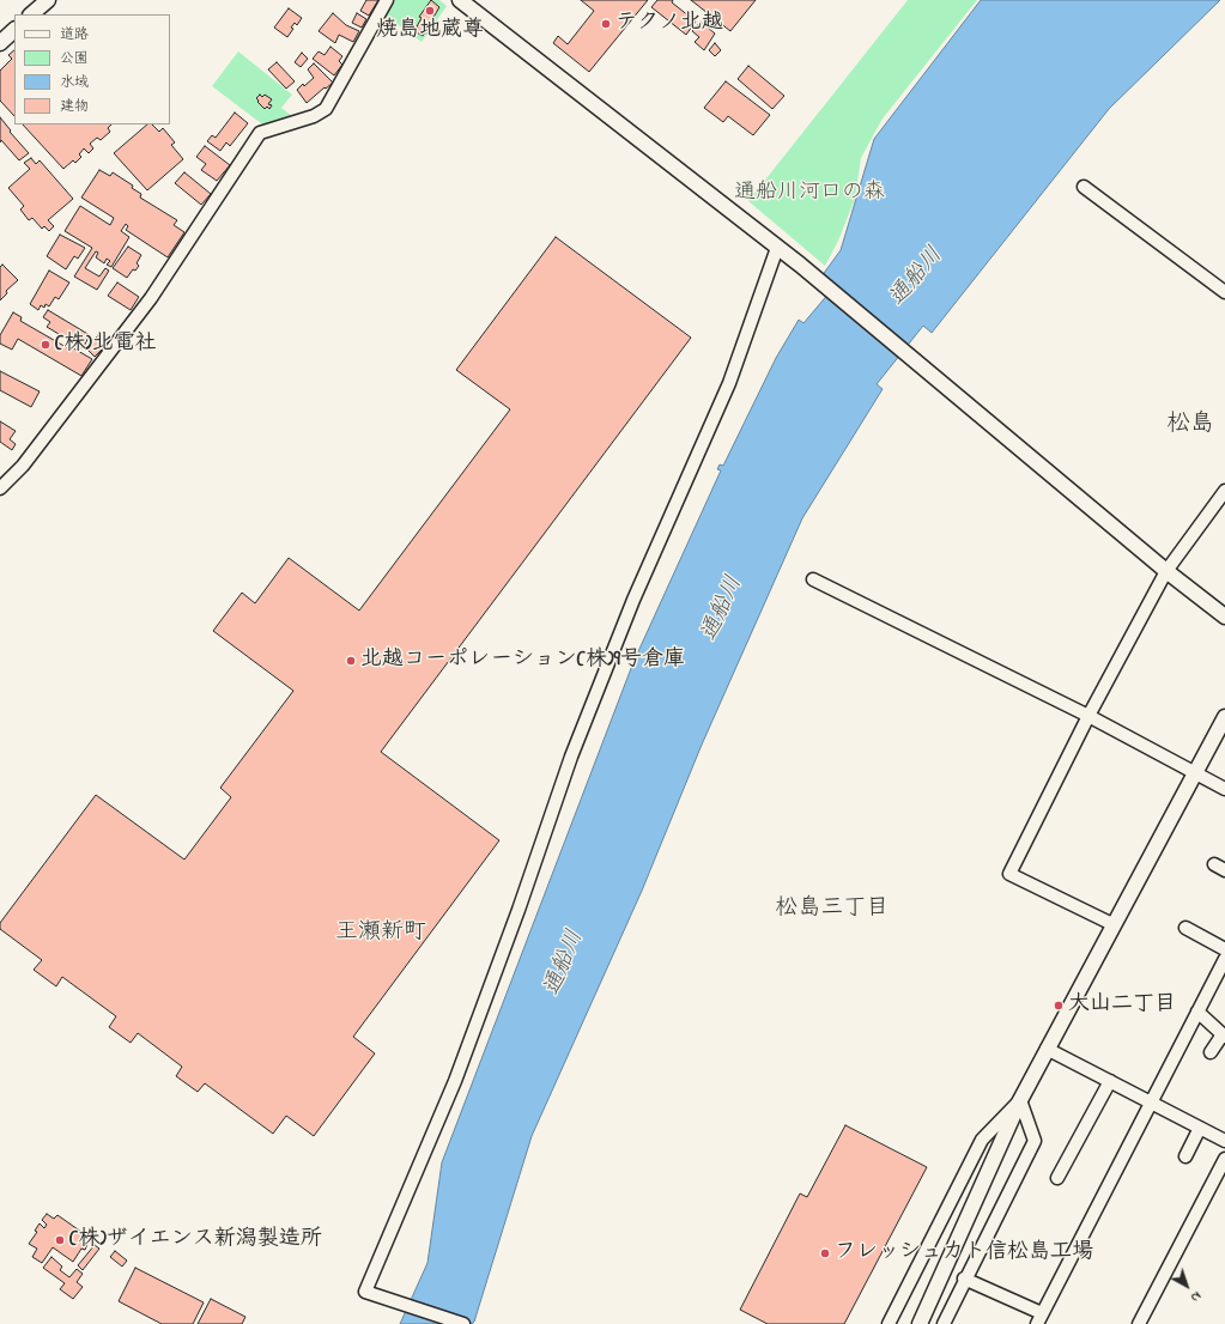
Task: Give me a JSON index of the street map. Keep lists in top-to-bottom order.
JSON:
{
  "districts": ["松島", "松島三丁目", "王瀬新町"],
  "water": ["通船川"],
  "parks": ["通船川河口の森"],
  "places": [
    "焼島地蔵尊",
    "テクノ北越",
    "(株)北電社",
    "北越コーポレーション(株)9号倉庫",
    "大山二丁目",
    "(株)ザイエンス新潟製造所",
    "フレッシュカト信松島工場"
  ],
  "legend": [
    "道路",
    "公園",
    "水域",
    "建物"
  ],
  "north": "bottom right"
}
